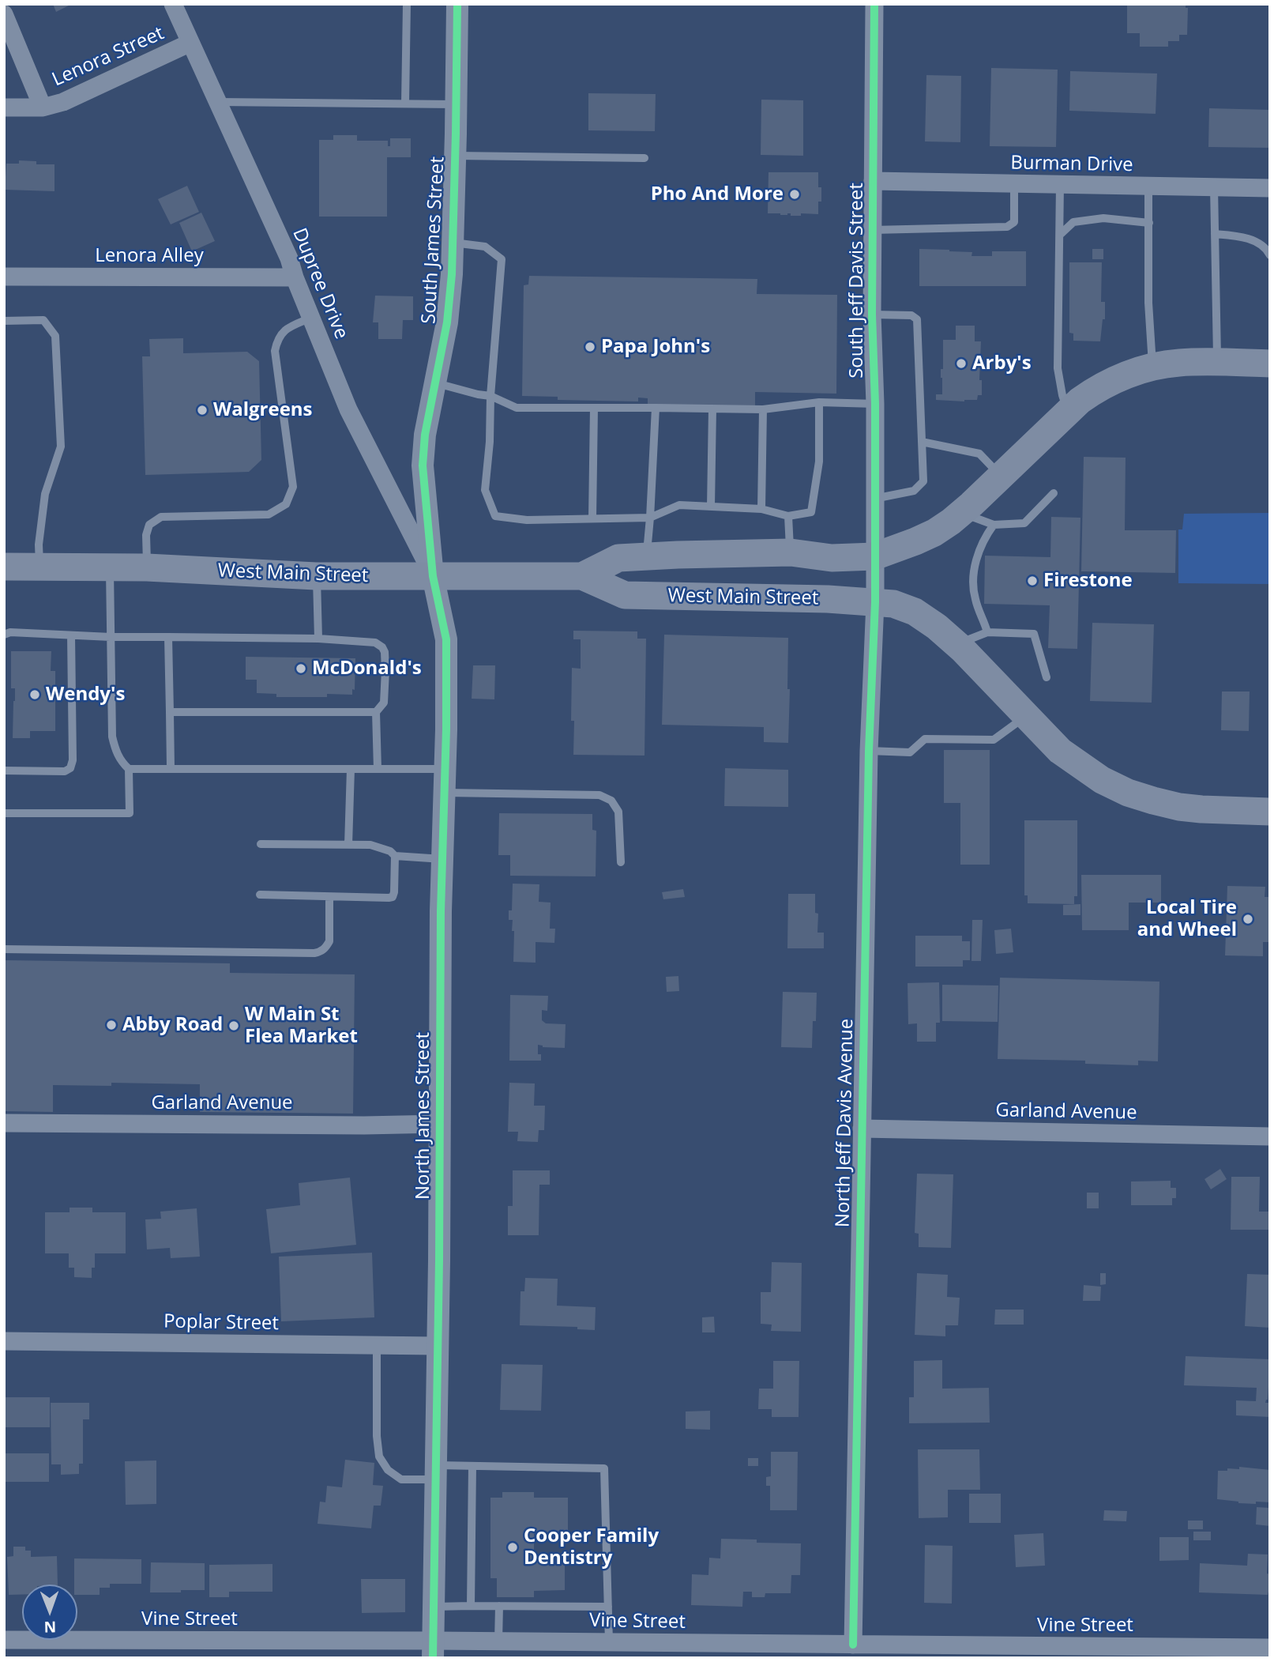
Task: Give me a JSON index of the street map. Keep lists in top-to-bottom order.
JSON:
{
  "streets": {
    "main road": ["West Main Street"],
    "street": [
      "Lenora Street",
      "Burman Drive",
      "South James Street",
      "Lenora Alley",
      "South Jeff Davis Street",
      "Dupree Drive",
      "Garland Avenue",
      "North James Street",
      "North Jeff Davis Avenue",
      "Poplar Street",
      "Vine Street"
    ]
  },
  "crossings": [
    ["Lenora Street", "Dupree Drive"],
    ["Burman Drive", "South Jeff Davis Street"],
    ["South James Street", "Dupree Drive"],
    ["South James Street", "West Main Street"],
    ["South James Street", "North James Street"],
    ["Lenora Alley", "Dupree Drive"],
    ["South Jeff Davis Street", "West Main Street"],
    ["South Jeff Davis Street", "North Jeff Davis Avenue"],
    ["Dupree Drive", "West Main Street"],
    ["Dupree Drive", "North James Street"],
    ["West Main Street", "North James Street"],
    ["West Main Street", "North Jeff Davis Avenue"],
    ["Garland Avenue", "North James Street"],
    ["Garland Avenue", "North Jeff Davis Avenue"],
    ["North James Street", "Poplar Street"],
    ["North James Street", "Vine Street"],
    ["North Jeff Davis Avenue", "Vine Street"]
  ],
  "places": [
    "Pho And More",
    "Papa John's",
    "Arby's",
    "Walgreens",
    "Firestone",
    "McDonald's",
    "Wendy's",
    "Local Tire and Wheel",
    "Abby Road",
    "W Main St Flea Market",
    "Cooper Family Dentistry"
  ],
  "north": "bottom"
}
